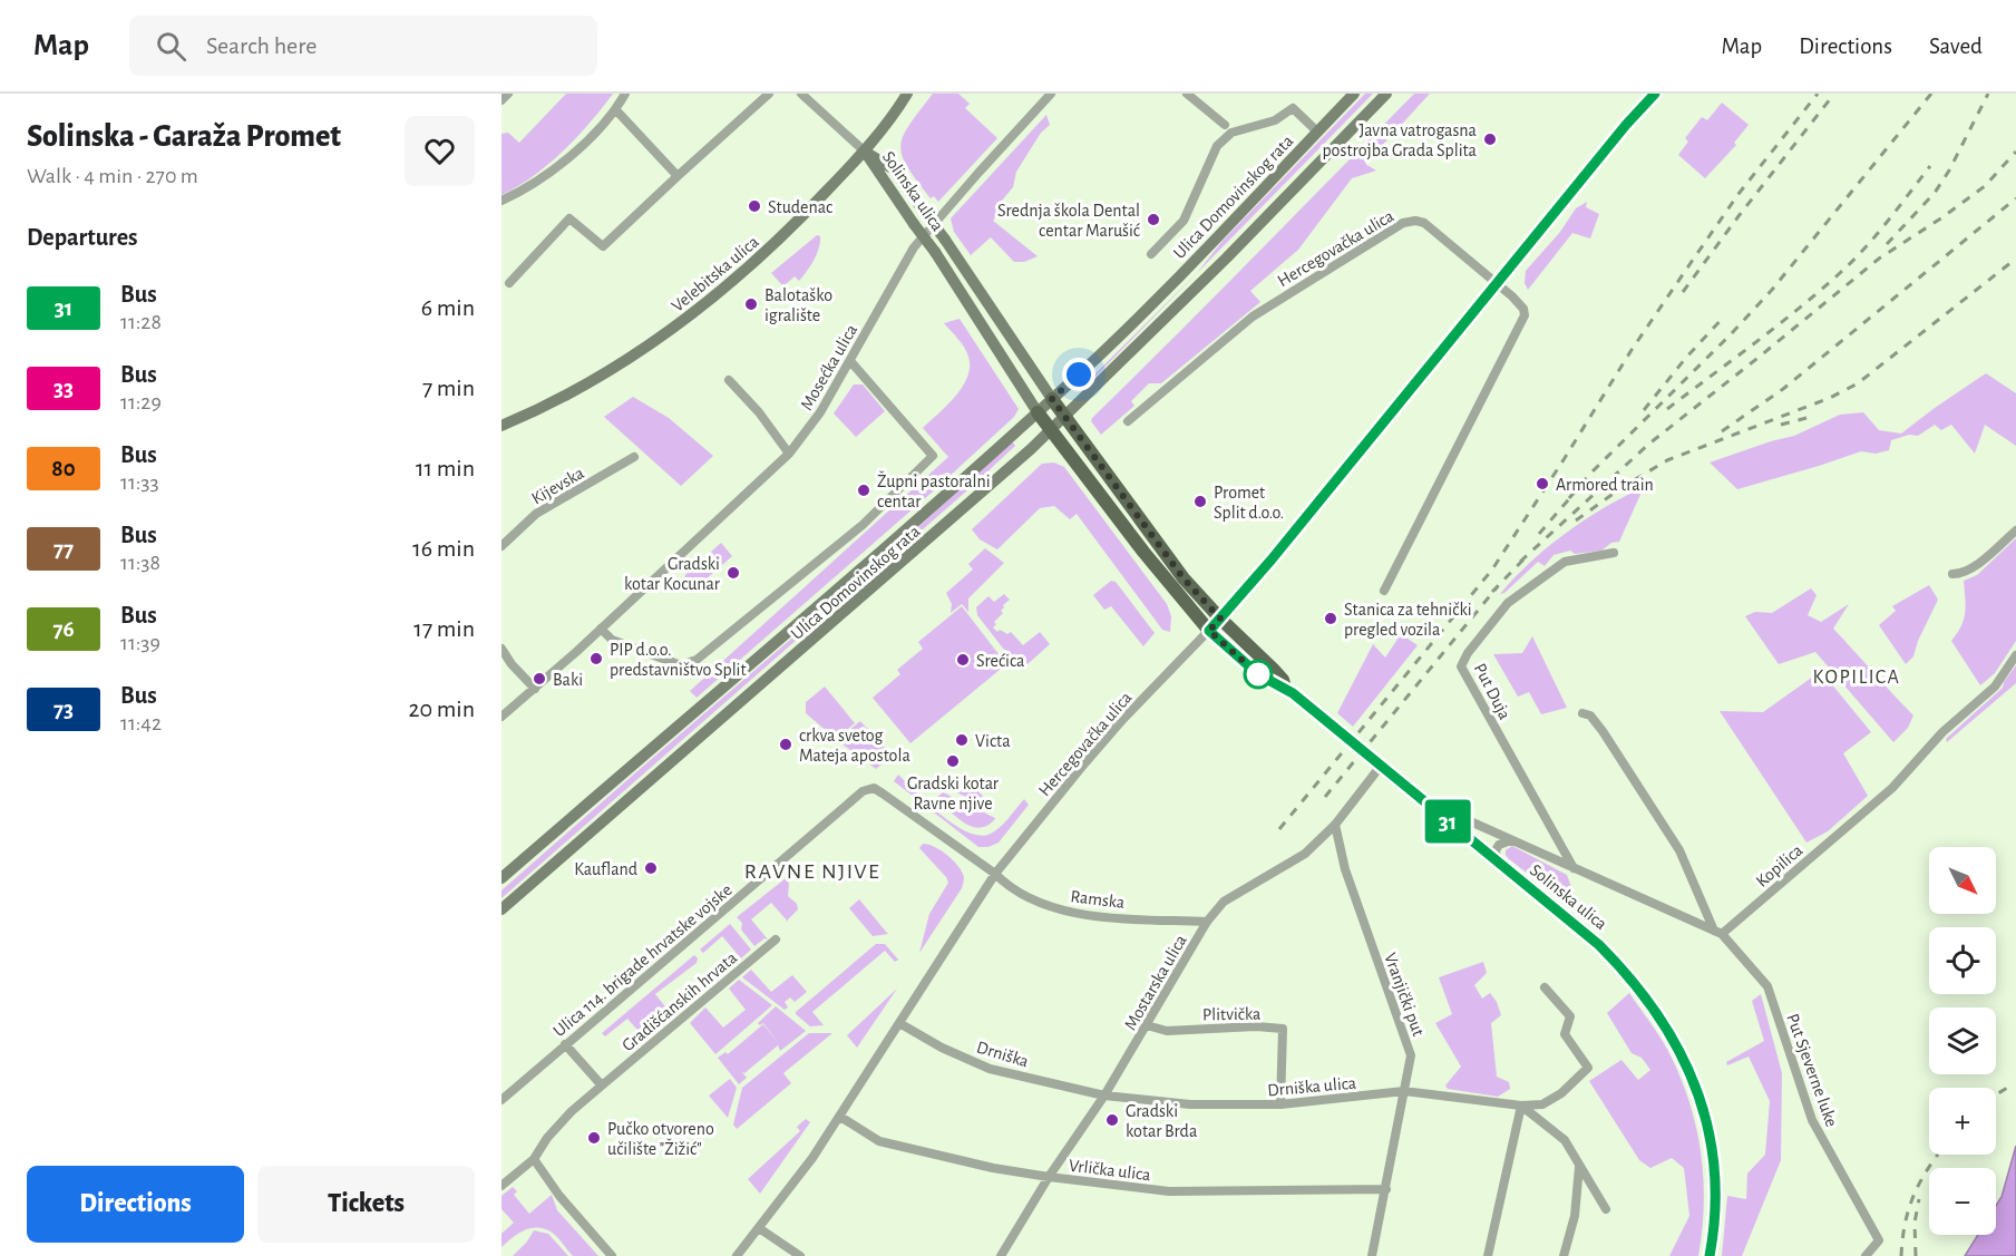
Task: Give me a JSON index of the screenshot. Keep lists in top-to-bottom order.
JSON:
{
  "streets": {
    "main road": ["Solinska ulica", "Ulica Domovinskog rata", "Velebitska ulica"],
    "street": [
      "Hercegovačka ulica",
      "Mosećka ulica",
      "Kijevska",
      "Put Duja",
      "Kopilica",
      "Ramska",
      "Ulica 114. brigade hrvatske vojske",
      "Mostarska ulica",
      "Vranjički put",
      "Gradišćanskih hrvata",
      "Plitvička",
      "Drniška",
      "Put Sjeverne luke",
      "Drniška ulica",
      "Vrlička ulica"
    ]
  },
  "crossings": [
    ["Solinska ulica", "Ulica Domovinskog rata"],
    ["Solinska ulica", "Hercegovačka ulica"],
    ["Solinska ulica", "Velebitska ulica"],
    ["Solinska ulica", "Mostarska ulica"],
    ["Hercegovačka ulica", "Ramska"],
    ["Hercegovačka ulica", "Ulica 114. brigade hrvatske vojske"],
    ["Hercegovačka ulica", "Drniška"],
    ["Hercegovačka ulica", "Vrlička ulica"],
    ["Kopilica", "Put Sjeverne luke"],
    ["Ramska", "Ulica 114. brigade hrvatske vojske"],
    ["Ramska", "Mostarska ulica"],
    ["Mostarska ulica", "Vranjički put"],
    ["Mostarska ulica", "Plitvička"],
    ["Mostarska ulica", "Drniška"],
    ["Mostarska ulica", "Drniška ulica"],
    ["Mostarska ulica", "Vrlička ulica"],
    ["Vranjički put", "Drniška ulica"],
    ["Vranjički put", "Vrlička ulica"],
    ["Plitvička", "Drniška ulica"],
    ["Drniška", "Drniška ulica"]
  ],
  "districts": ["KOPILICA", "RAVNE NJIVE"],
  "places": [
    "Javna vatrogasna postrojba Grada Splita",
    "Studenac",
    "Srednja škola Dental centar Marušić",
    "Balotaško igralište",
    "Armored train",
    "Župni pastoralni centar",
    "Promet Split d.o.o.",
    "Gradski kotar Kocunar",
    "Stanica za tehnički pregled vozila",
    "PIP d.o.o. predstavništvo Split",
    "Srećica",
    "Baki",
    "Victa",
    "crkva svetog Mateja apostola",
    "Gradski kotar Ravne njive",
    "Kaufland",
    "Gradski kotar Brda",
    "Pučko otvoreno učilište \"Žižić\""
  ],
  "lines": ["bus line 31"],
  "north": "bottom right",
  "page": {
    "header": "Map",
    "search": "Search here",
    "nav": ["Map", "Directions", "Saved"],
    "heading": [
      ["Solinska - Garaža Promet", "Walk · 4 min · 270 m"],
      "Departures"
    ],
    "on_map": "31",
    "list": [
      {
        "mark": "31",
        "name": "Bus",
        "note": "11:28",
        "value": "6 min"
      },
      {
        "mark": "33",
        "name": "Bus",
        "note": "11:29",
        "value": "7 min"
      },
      {
        "mark": "80",
        "name": "Bus",
        "note": "11:33",
        "value": "11 min"
      },
      {
        "mark": "77",
        "name": "Bus",
        "note": "11:38",
        "value": "16 min"
      },
      {
        "mark": "76",
        "name": "Bus",
        "note": "11:39",
        "value": "17 min"
      },
      {
        "mark": "73",
        "name": "Bus",
        "note": "11:42",
        "value": "20 min"
      }
    ],
    "map_buttons": ["+", "−"],
    "buttons": ["Directions", "Tickets"]
  }
}
